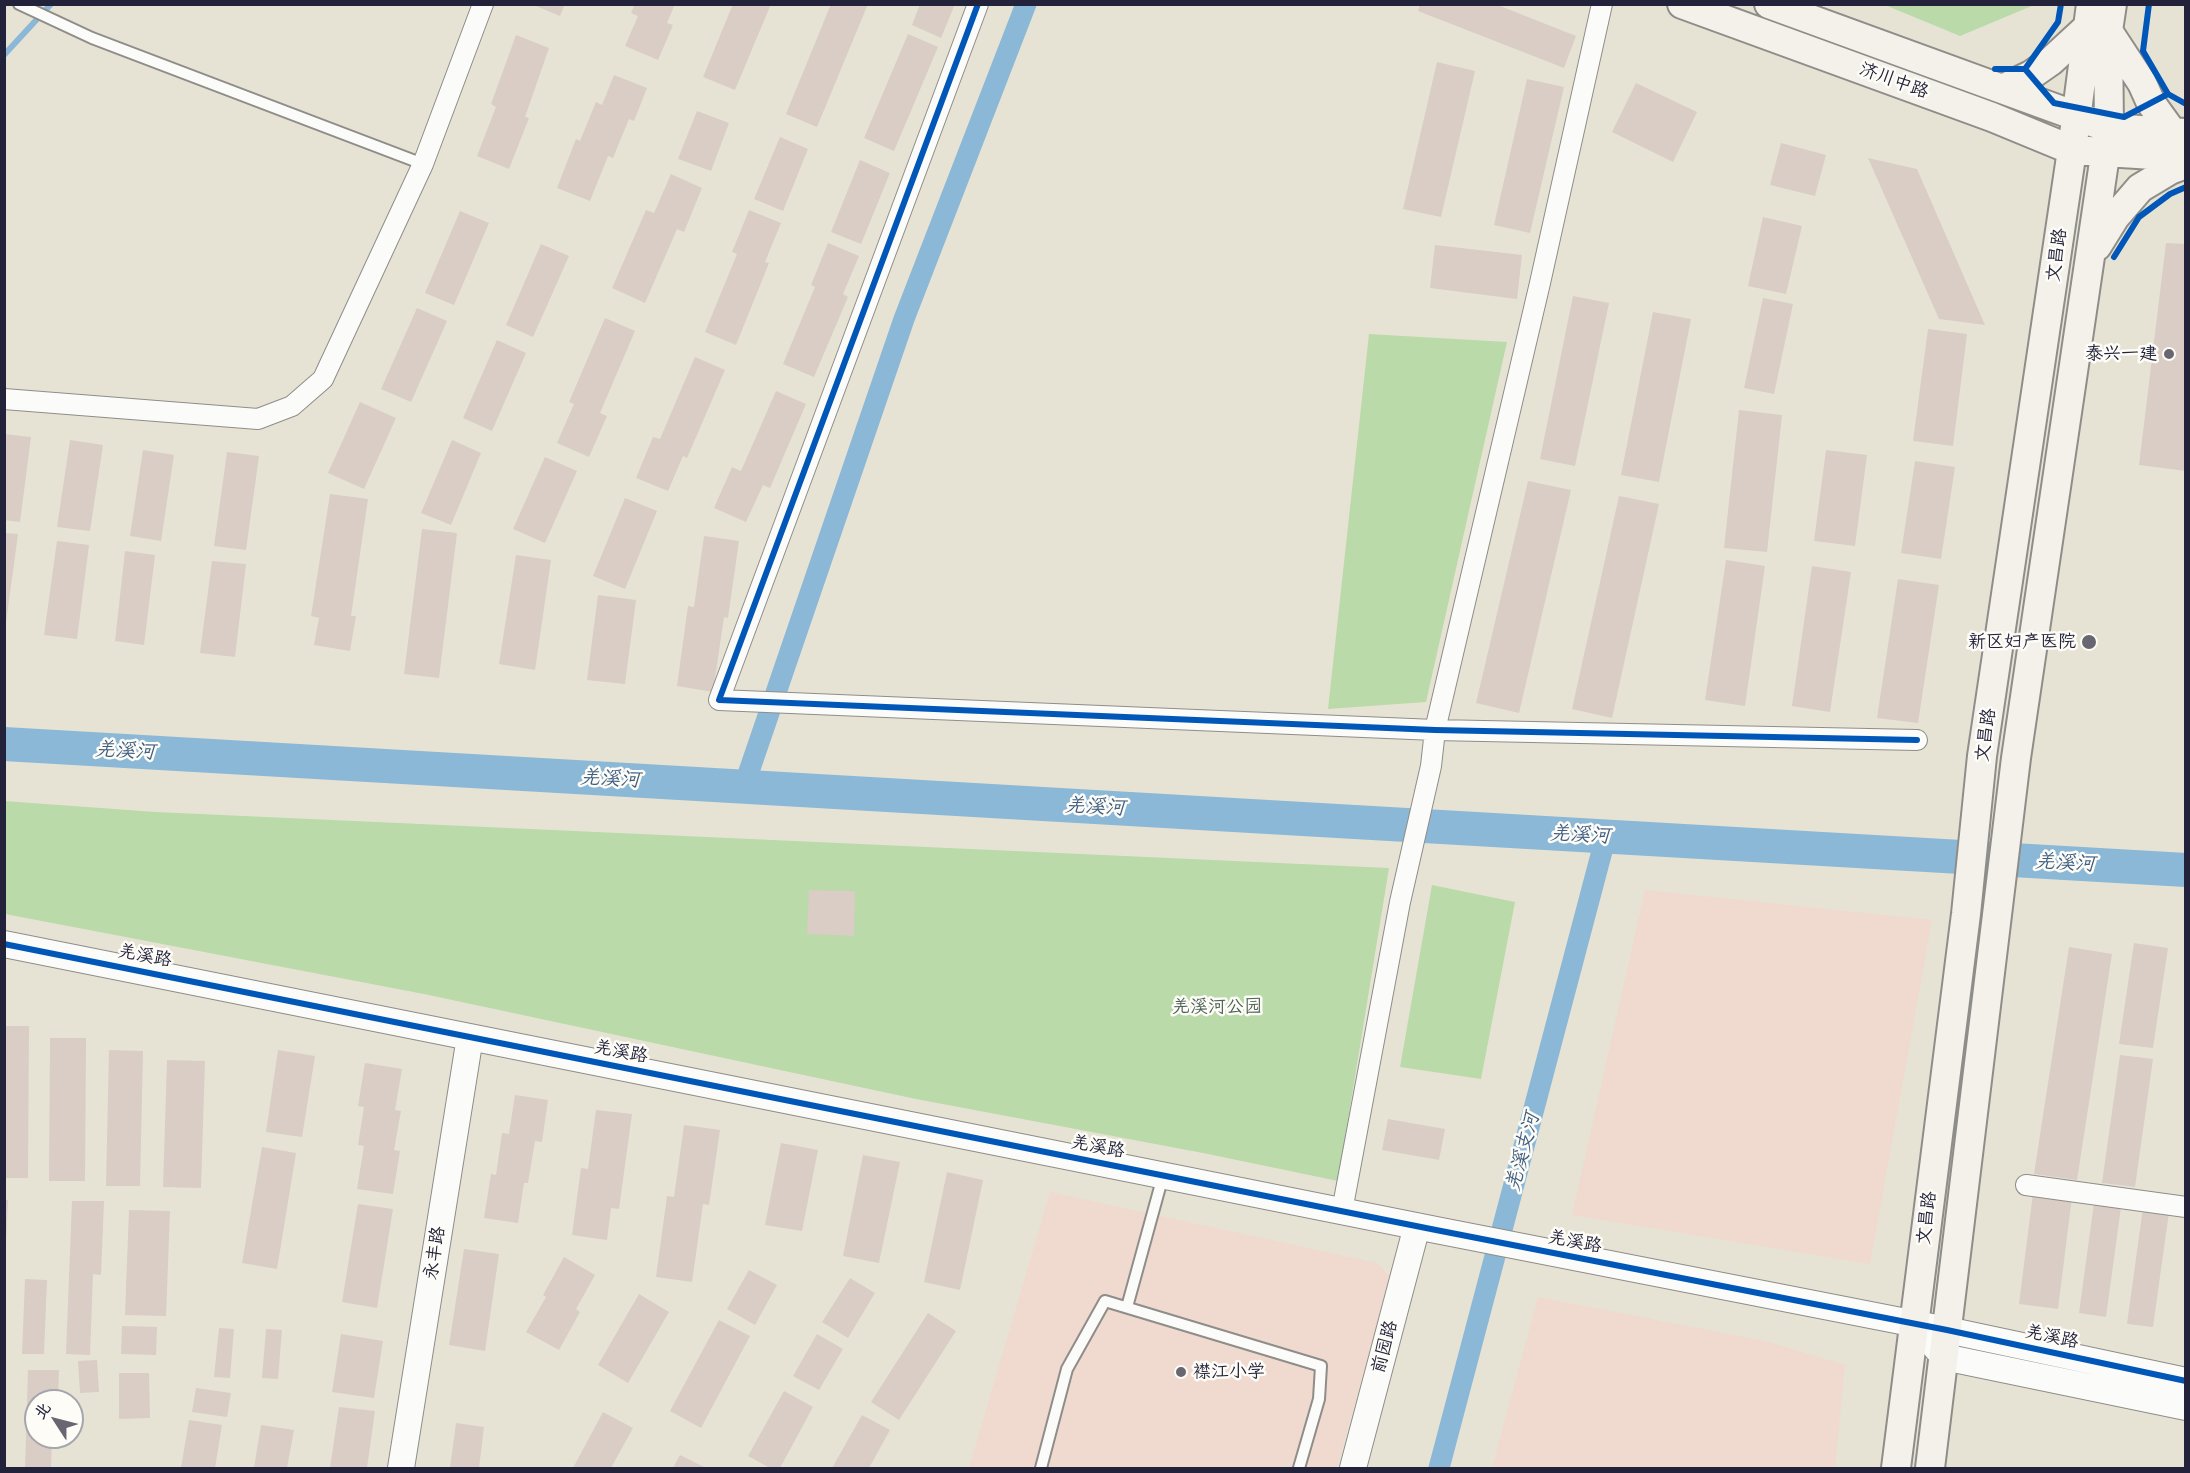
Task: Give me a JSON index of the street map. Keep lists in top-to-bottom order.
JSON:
{
  "streets": {
    "main road": ["济川中路", "文昌路"],
    "street": ["羌溪路", "永丰路", "前园路"]
  },
  "crossings": [
    ["济川中路", "文昌路"],
    ["文昌路", "羌溪路"],
    ["羌溪路", "永丰路"],
    ["羌溪路", "前园路"]
  ],
  "water": ["羌溪河", "羌溪支河"],
  "parks": ["羌溪河公园"],
  "places": ["泰兴一建", "新区妇产医院", "襟江小学"],
  "north": "top left"
}
